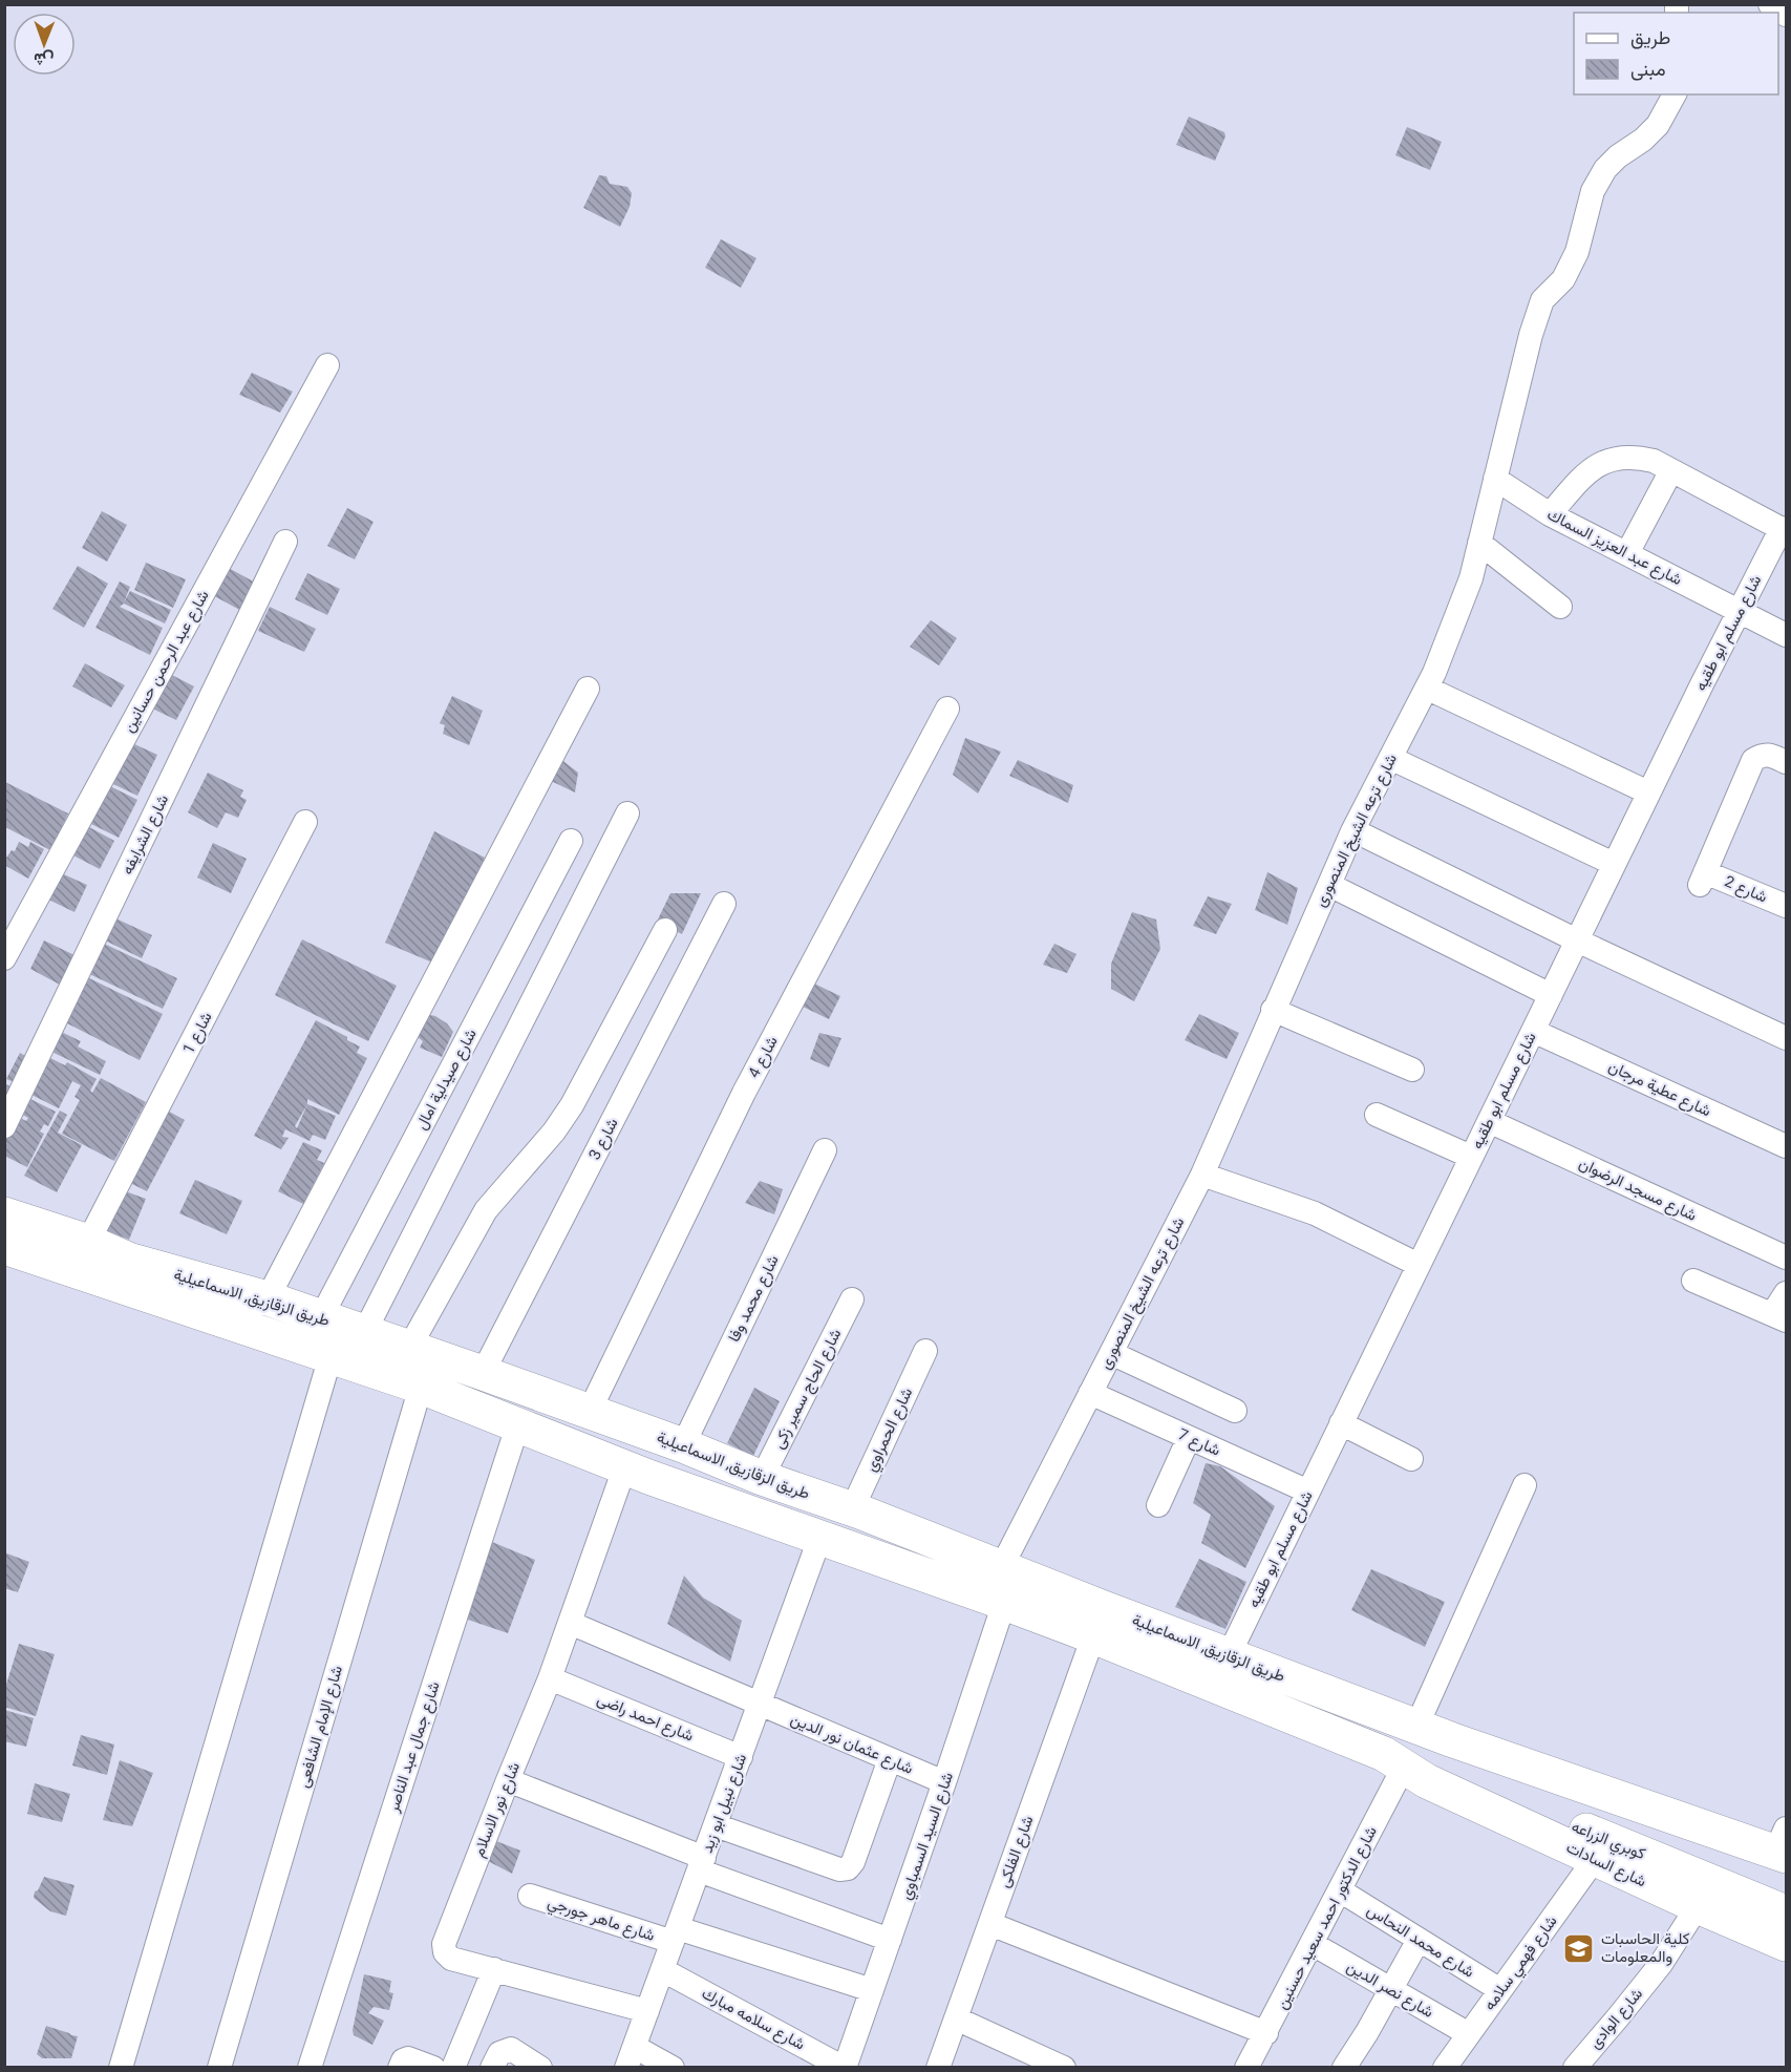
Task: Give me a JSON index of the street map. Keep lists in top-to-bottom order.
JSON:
{
  "streets": {
    "highway": ["طريق الزقازيق, الاسماعيلية", "كوبري الزراعه", "شارع السادات"],
    "street": [
      "شارع عبد العزيز السماك",
      "شارع مسلم ابو طقيه",
      "شارع عبد الرحمن حسانين",
      "شارع ترعه الشيخ المنصورى",
      "شارع الشرايفه",
      "شارع 2",
      "شارع 1",
      "شارع 4",
      "شارع صيدلية امال",
      "شارع عطية مرجان",
      "شارع 3",
      "شارع مسجد الرضوان",
      "شارع محمد وفا",
      "شارع الحاج سمير زكى",
      "شارع الحمراوي",
      "شارع 7",
      "شارع احمد راضى",
      "شارع الإمام الشافعى",
      "شارع عثمان نور الدين",
      "شارع جمال عبد الناصر",
      "شارع نبيل ابو زيد",
      "شارع نور الاسلام",
      "شارع السيد السمباوي",
      "شارع الفلكى",
      "شارع الدكتور احمد سعيد حسنين",
      "شارع ماهر جورجي",
      "شارع محمد النحاس",
      "شارع فهمي سلامه",
      "شارع نصر الدين",
      "شارع سلامه مبارك",
      "شارع الوادى"
    ]
  },
  "crossings": [
    ["شارع عبد العزيز السماك", "شارع مسلم ابو طقيه"],
    ["شارع عبد العزيز السماك", "شارع ترعه الشيخ المنصورى"],
    ["شارع مسلم ابو طقيه", "شارع عطية مرجان"],
    ["شارع مسلم ابو طقيه", "شارع مسجد الرضوان"],
    ["شارع مسلم ابو طقيه", "طريق الزقازيق, الاسماعيلية"],
    ["شارع مسلم ابو طقيه", "شارع 7"],
    ["شارع ترعه الشيخ المنصورى", "طريق الزقازيق, الاسماعيلية"],
    ["شارع ترعه الشيخ المنصورى", "شارع 7"],
    ["شارع 1", "طريق الزقازيق, الاسماعيلية"],
    ["شارع 4", "طريق الزقازيق, الاسماعيلية"],
    ["شارع صيدلية امال", "طريق الزقازيق, الاسماعيلية"],
    ["شارع 3", "طريق الزقازيق, الاسماعيلية"],
    ["طريق الزقازيق, الاسماعيلية", "شارع محمد وفا"],
    ["طريق الزقازيق, الاسماعيلية", "شارع الحاج سمير زكى"],
    ["طريق الزقازيق, الاسماعيلية", "شارع الحمراوي"],
    ["طريق الزقازيق, الاسماعيلية", "شارع الإمام الشافعى"],
    ["طريق الزقازيق, الاسماعيلية", "شارع جمال عبد الناصر"],
    ["طريق الزقازيق, الاسماعيلية", "شارع نبيل ابو زيد"],
    ["طريق الزقازيق, الاسماعيلية", "شارع نور الاسلام"],
    ["طريق الزقازيق, الاسماعيلية", "شارع السيد السمباوي"],
    ["طريق الزقازيق, الاسماعيلية", "كوبري الزراعه"],
    ["طريق الزقازيق, الاسماعيلية", "شارع الفلكى"],
    ["طريق الزقازيق, الاسماعيلية", "شارع السادات"],
    ["طريق الزقازيق, الاسماعيلية", "شارع الدكتور احمد سعيد حسنين"],
    ["شارع احمد راضى", "شارع نبيل ابو زيد"],
    ["شارع احمد راضى", "شارع نور الاسلام"],
    ["شارع عثمان نور الدين", "شارع نبيل ابو زيد"],
    ["شارع عثمان نور الدين", "شارع نور الاسلام"],
    ["شارع عثمان نور الدين", "شارع السيد السمباوي"],
    ["شارع نبيل ابو زيد", "شارع نور الاسلام"],
    ["شارع نبيل ابو زيد", "شارع ماهر جورجي"],
    ["شارع نبيل ابو زيد", "شارع سلامه مبارك"],
    ["شارع السيد السمباوي", "شارع ماهر جورجي"],
    ["شارع السيد السمباوي", "شارع سلامه مبارك"],
    ["كوبري الزراعه", "شارع السادات"],
    ["كوبري الزراعه", "شارع الدكتور احمد سعيد حسنين"],
    ["شارع السادات", "شارع الدكتور احمد سعيد حسنين"],
    ["شارع السادات", "شارع فهمي سلامه"],
    ["شارع السادات", "شارع الوادى"],
    ["شارع الدكتور احمد سعيد حسنين", "شارع محمد النحاس"],
    ["شارع الدكتور احمد سعيد حسنين", "شارع نصر الدين"],
    ["شارع محمد النحاس", "شارع فهمي سلامه"],
    ["شارع فهمي سلامه", "شارع نصر الدين"]
  ],
  "places": {
    "school or university": ["كلية الحاسبات والمعلومات"]
  },
  "legend": ["طريق", "مبنى"],
  "north": "bottom"
}
